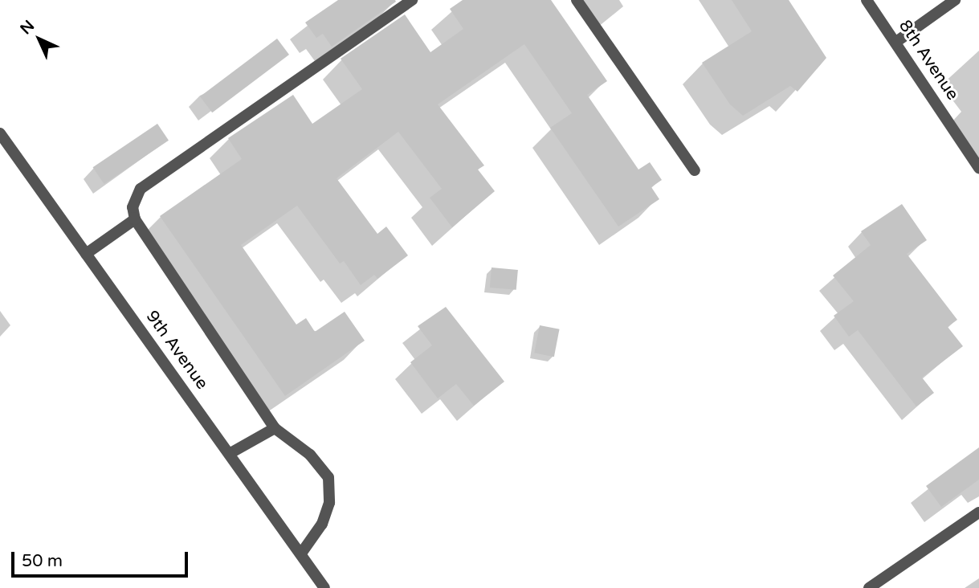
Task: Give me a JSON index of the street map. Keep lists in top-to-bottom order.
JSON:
{
  "streets": {
    "street": ["8th Avenue", "9th Avenue"]
  },
  "scale_bar": "50 m",
  "north": "top left"
}
